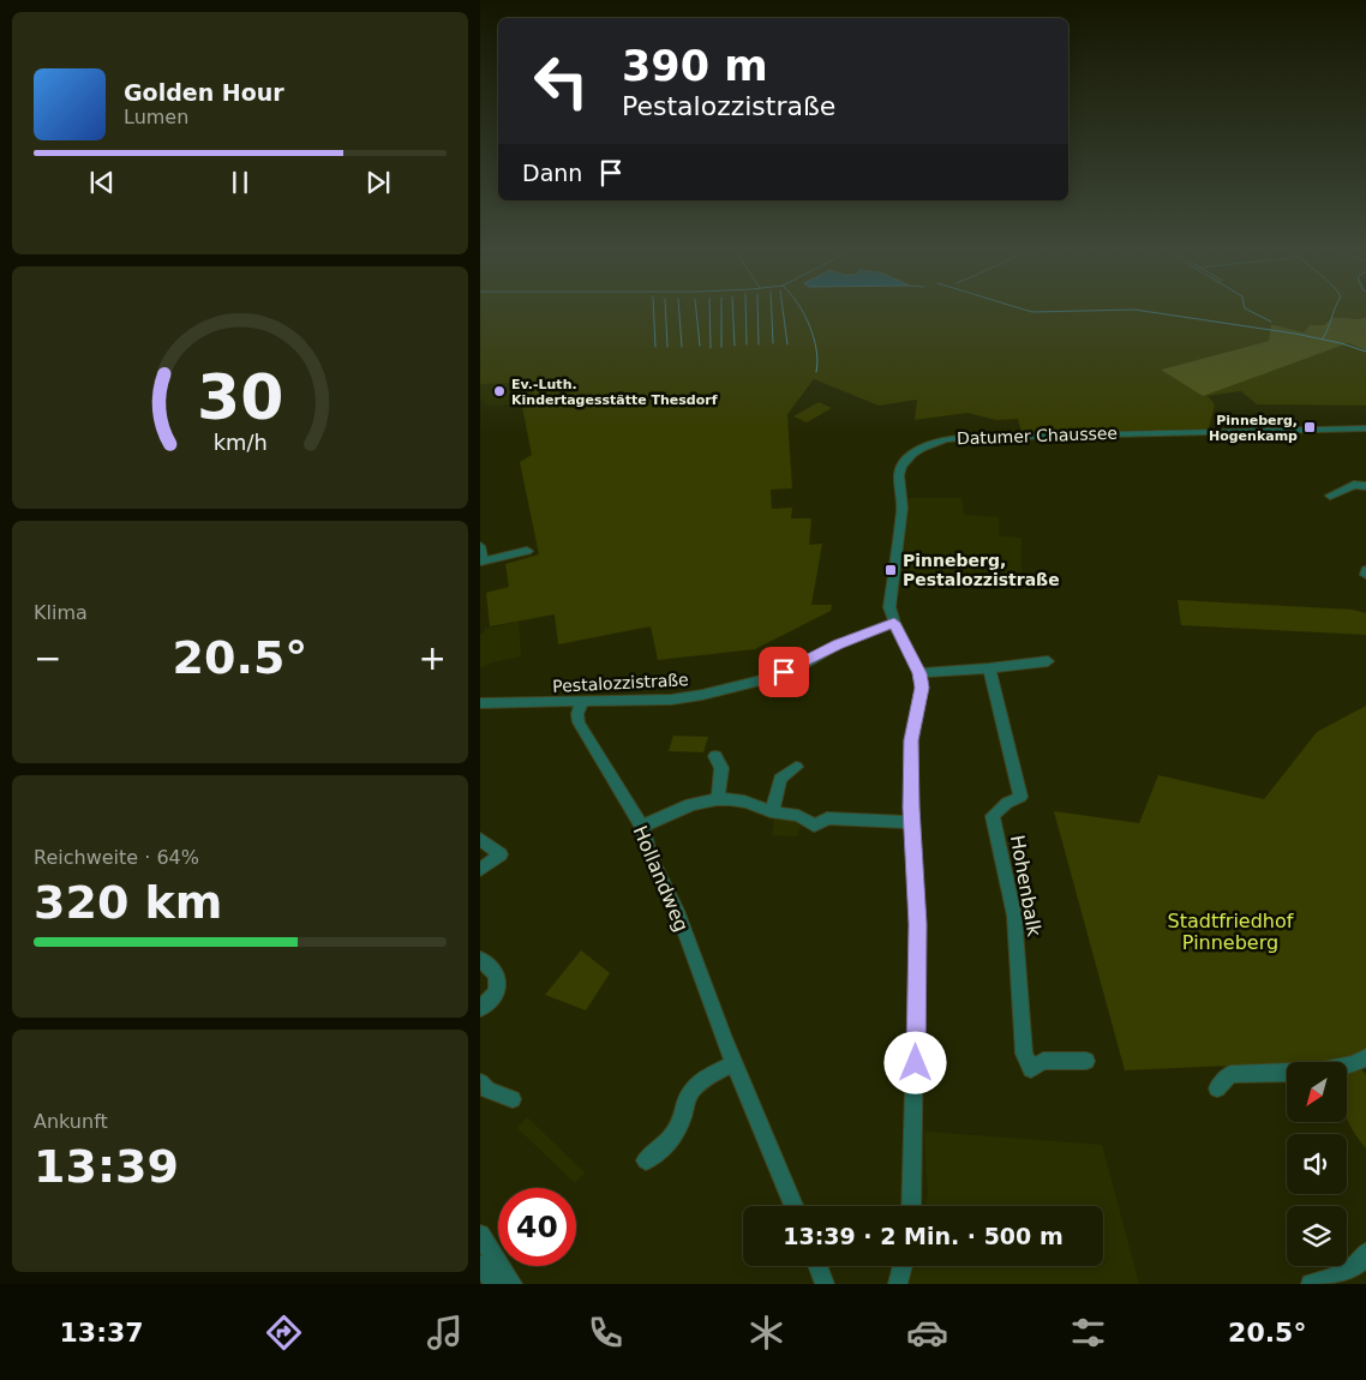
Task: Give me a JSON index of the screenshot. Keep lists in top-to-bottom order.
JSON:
{
  "streets": {
    "street": [
      "Datumer Chaussee",
      "Pestalozzistraße",
      "Hollandweg",
      "Hohenbalk"
    ]
  },
  "crossings": [
    ["Datumer Chaussee", "Pestalozzistraße"],
    ["Pestalozzistraße", "Hollandweg"]
  ],
  "parks": ["Stadtfriedhof Pinneberg"],
  "places": {
    "other": ["Ev.-Luth. Kindertagesstätte Thesdorf"],
    "transit": ["Pinneberg, Hogenkamp", "Pinneberg, Pestalozzistraße"]
  },
  "north": "bottom left",
  "page": {
    "turn": ["390 m", "Pestalozzistraße"],
    "song": ["Golden Hour", "Lumen"],
    "then": "Dann",
    "tile": [
      "Klima",
      ["Reichweite · 64%", "320 km"],
      ["Ankunft", "13:39"]
    ],
    "heat": ["−", "20.5°", "+"],
    "limit": "40",
    "trip": "13:39 · 2 Min. · 500 m",
    "tabs": ["13:37", "20.5°"],
    "gauge": ["30", "km/h"]
  }
}
